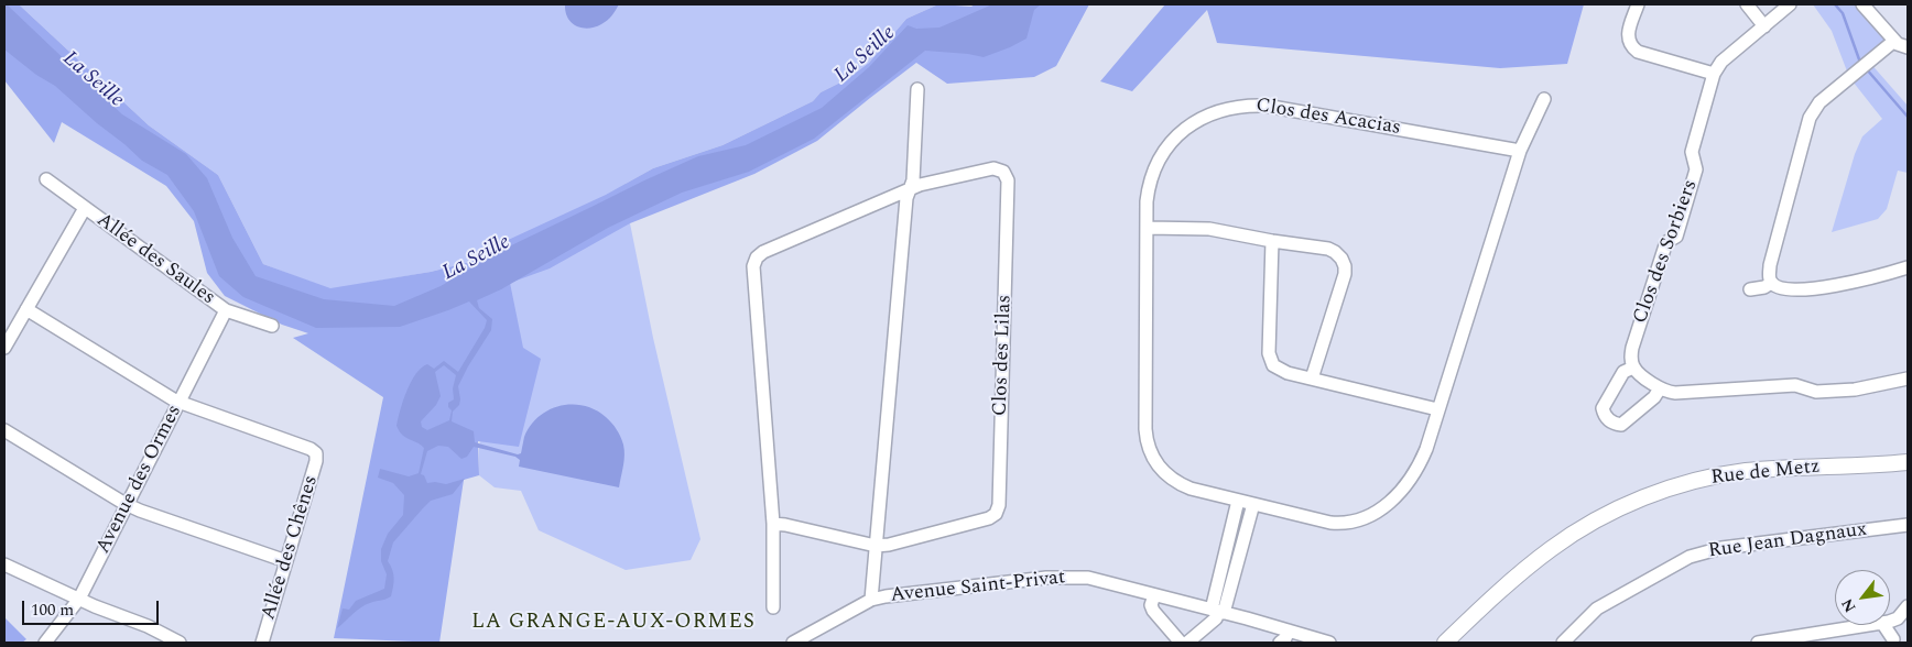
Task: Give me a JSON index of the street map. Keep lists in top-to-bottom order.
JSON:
{
  "streets": {
    "main road": ["Rue de Metz"],
    "street": [
      "Clos des Acacias",
      "Clos des Sorbiers",
      "Allée des Saules",
      "Clos des Lilas",
      "Avenue des Ormes",
      "Rue Jean Dagnaux",
      "Allée des Chênes",
      "Avenue Saint-Privat"
    ]
  },
  "crossings": [
    ["Allée des Saules", "Avenue des Ormes"],
    ["Avenue des Ormes", "Allée des Chênes"]
  ],
  "districts": ["LA GRANGE-AUX-ORMES"],
  "water": ["La Seille"],
  "scale_bar": "100 m",
  "north": "bottom left"
}
